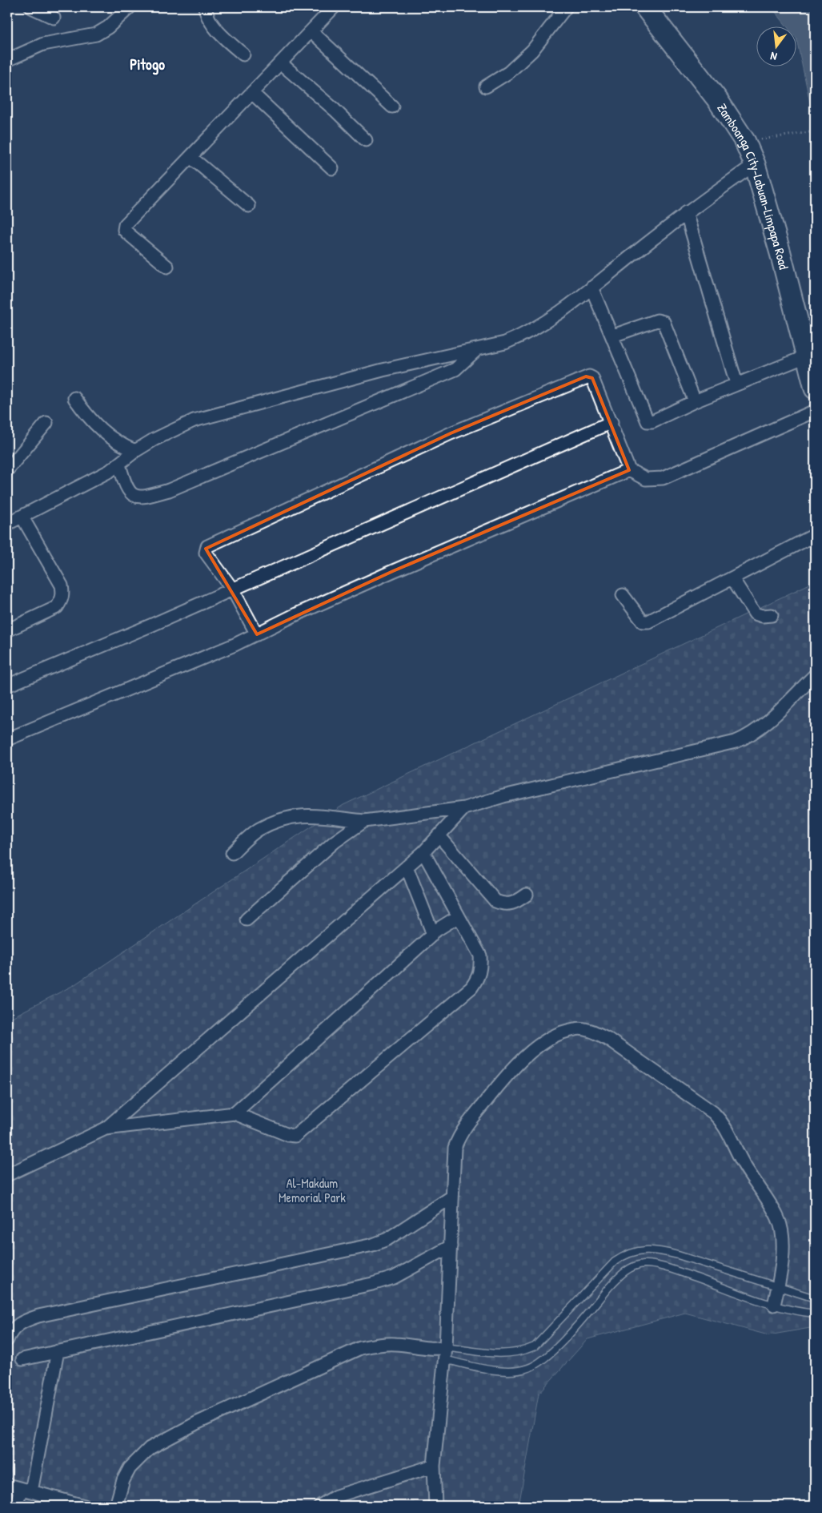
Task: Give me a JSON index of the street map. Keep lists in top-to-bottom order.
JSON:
{
  "streets": {
    "main road": ["Zamboanga City-Labuan-Limpapa Road"]
  },
  "districts": ["Pitogo"],
  "parks": ["Al-Makdum Memorial Park"],
  "north": "bottom"
}
